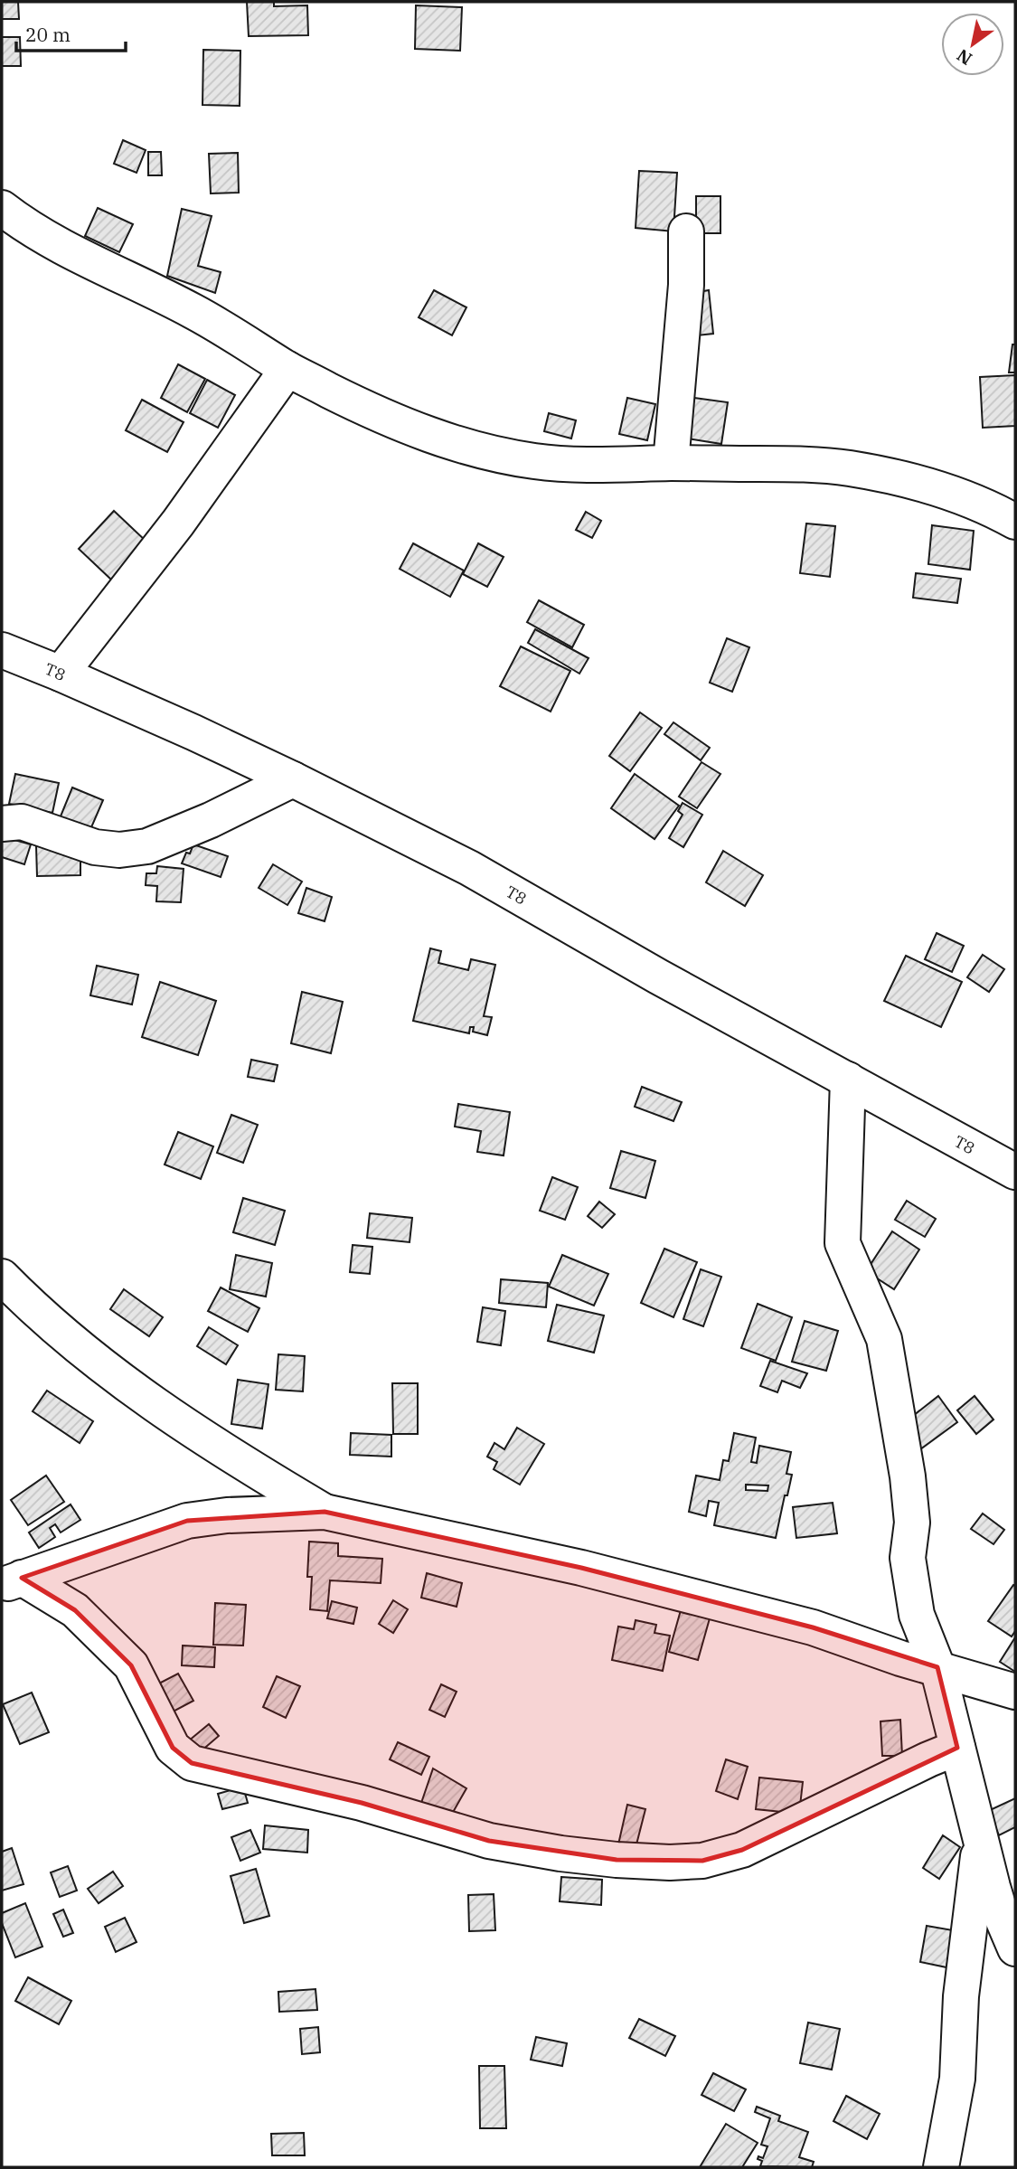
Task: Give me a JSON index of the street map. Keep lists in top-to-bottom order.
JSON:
{
  "streets": {
    "street": ["T8"]
  },
  "scale_bar": "20 m",
  "north": "bottom left"
}
